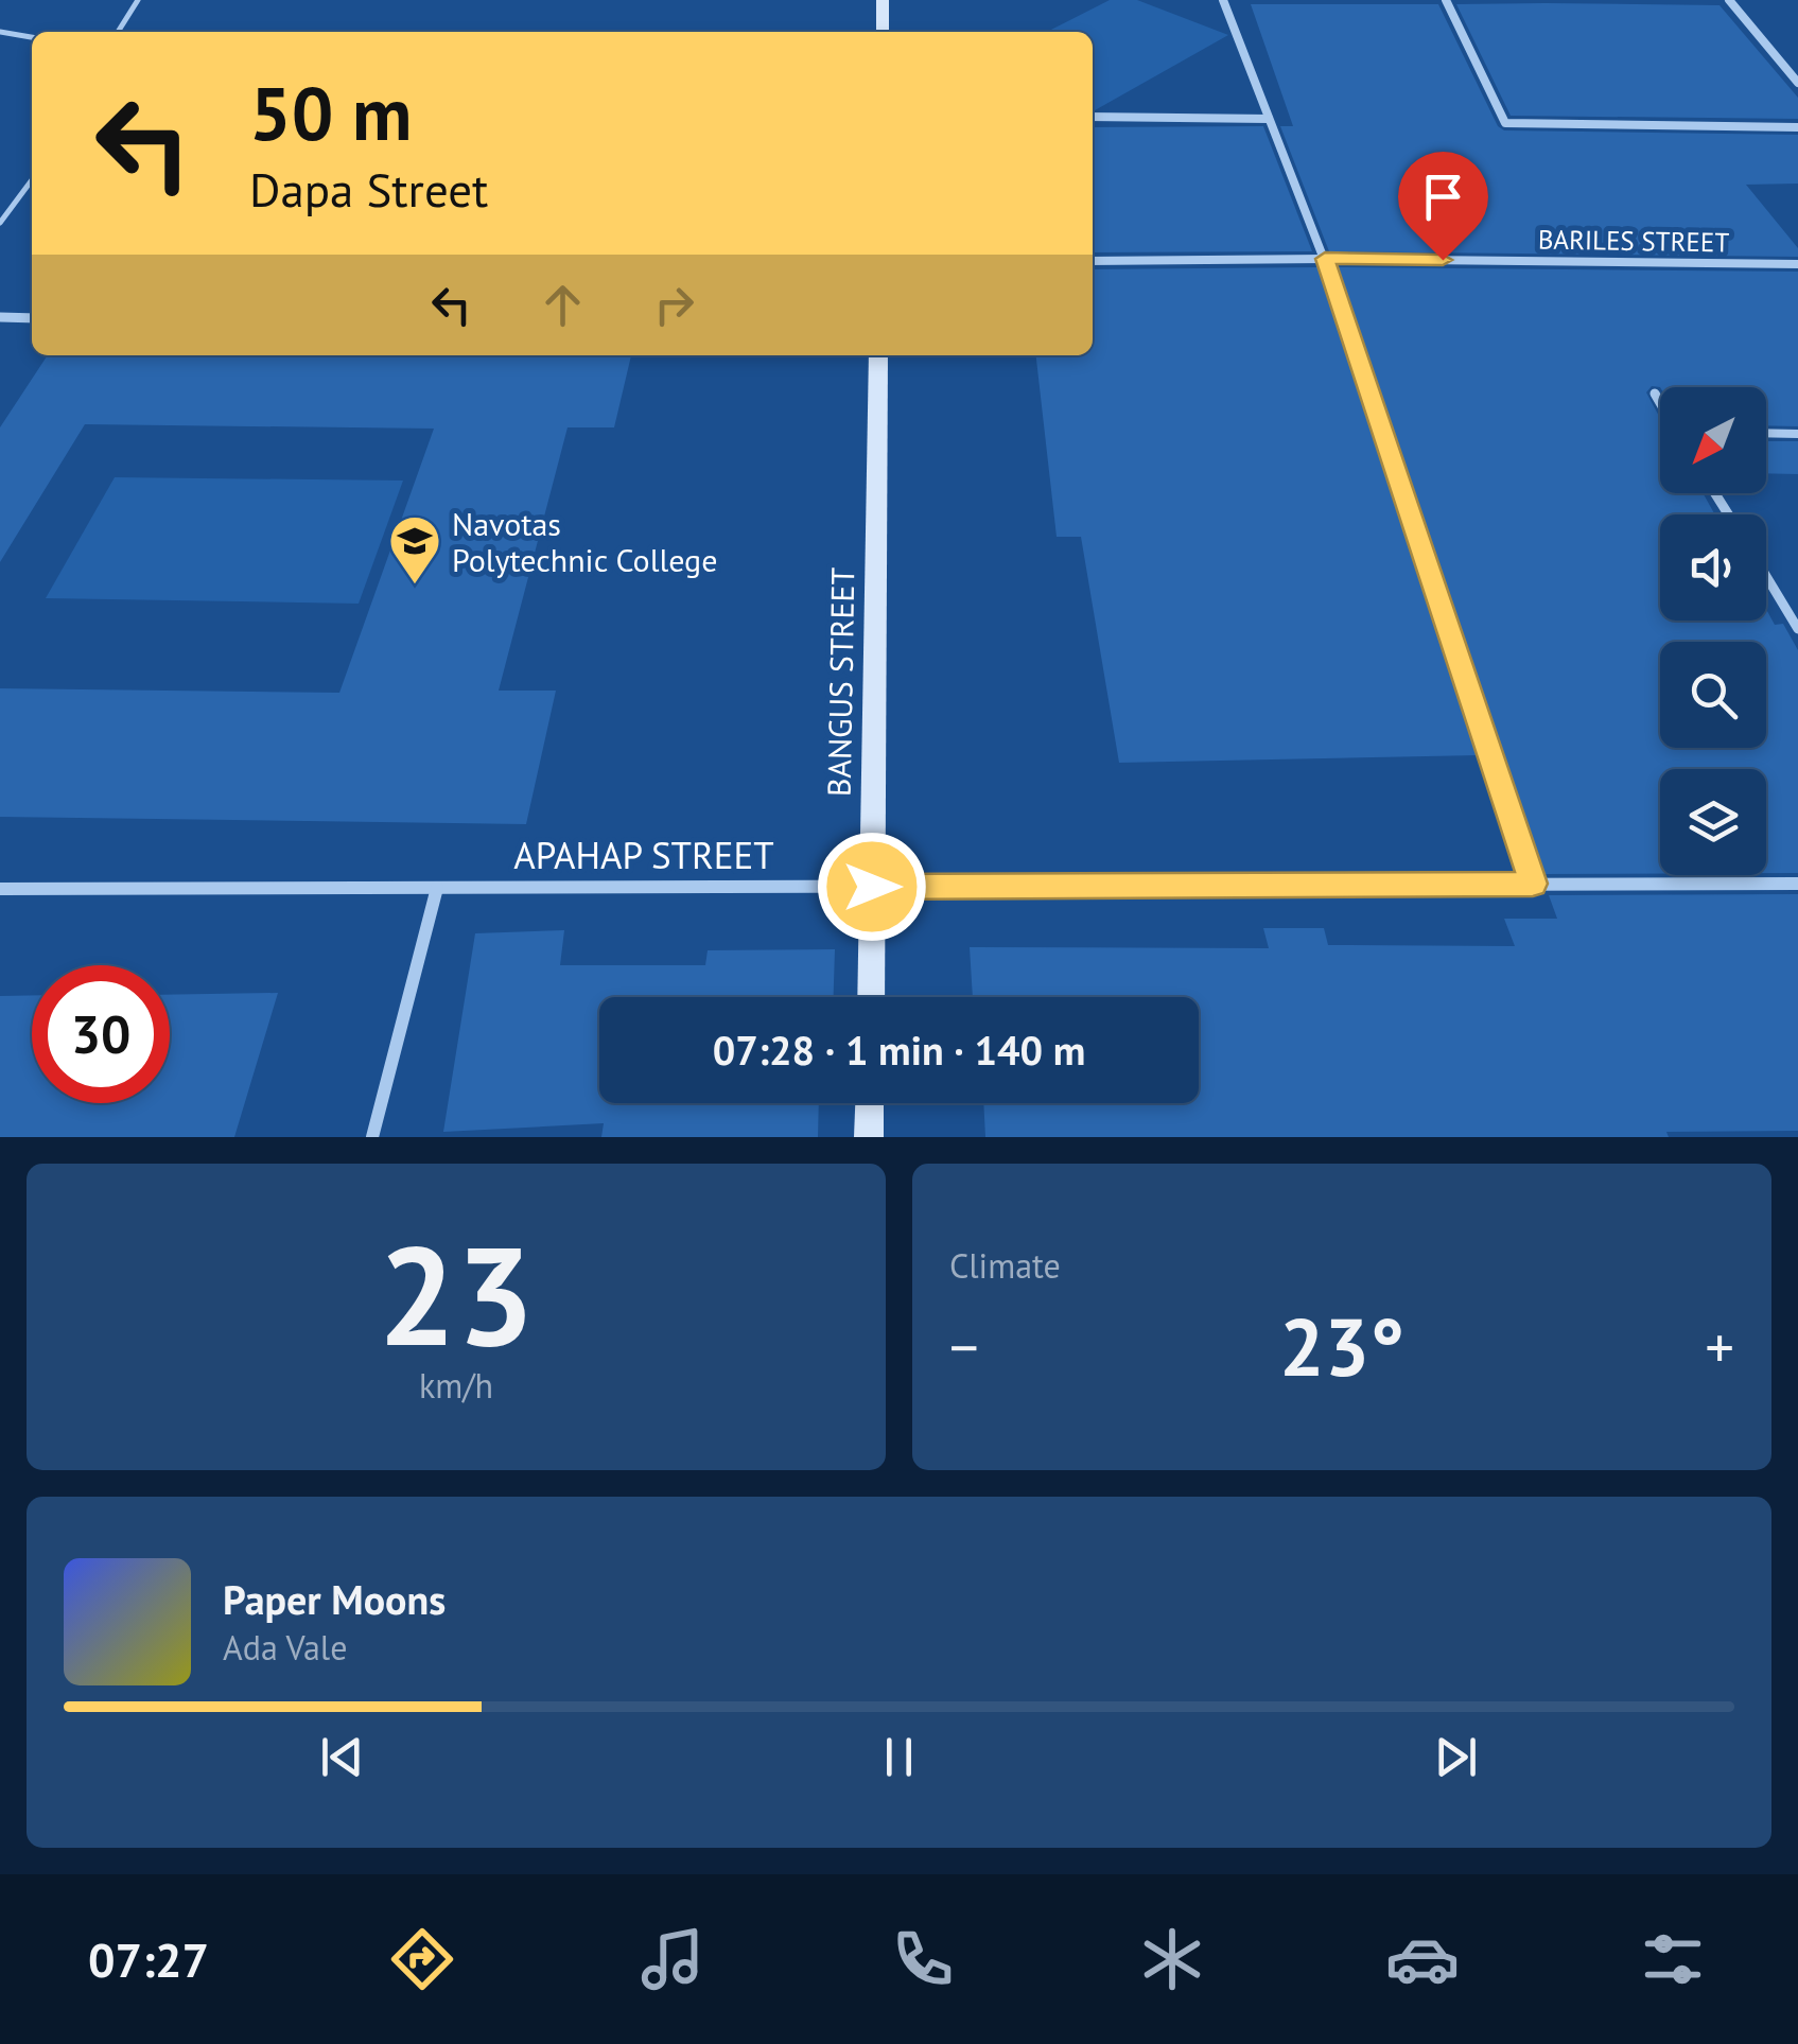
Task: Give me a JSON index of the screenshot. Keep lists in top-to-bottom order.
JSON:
{
  "streets": {
    "street": ["BARILES STREET", "BANGUS STREET", "APAHAP STREET"]
  },
  "crossings": [
    ["BANGUS STREET", "APAHAP STREET"]
  ],
  "places": {
    "school or university": ["Navotas Polytechnic College"]
  },
  "north": "bottom left",
  "page": {
    "turn": ["50 m", "Dapa Street"],
    "limit": "30",
    "trip": "07:28 · 1 min · 140 m",
    "tile": [
      ["23", "km/h"],
      "Climate"
    ],
    "heat": ["−", "23°", "+"],
    "song": ["Paper Moons", "Ada Vale"],
    "tabs": "07:27"
  }
}
